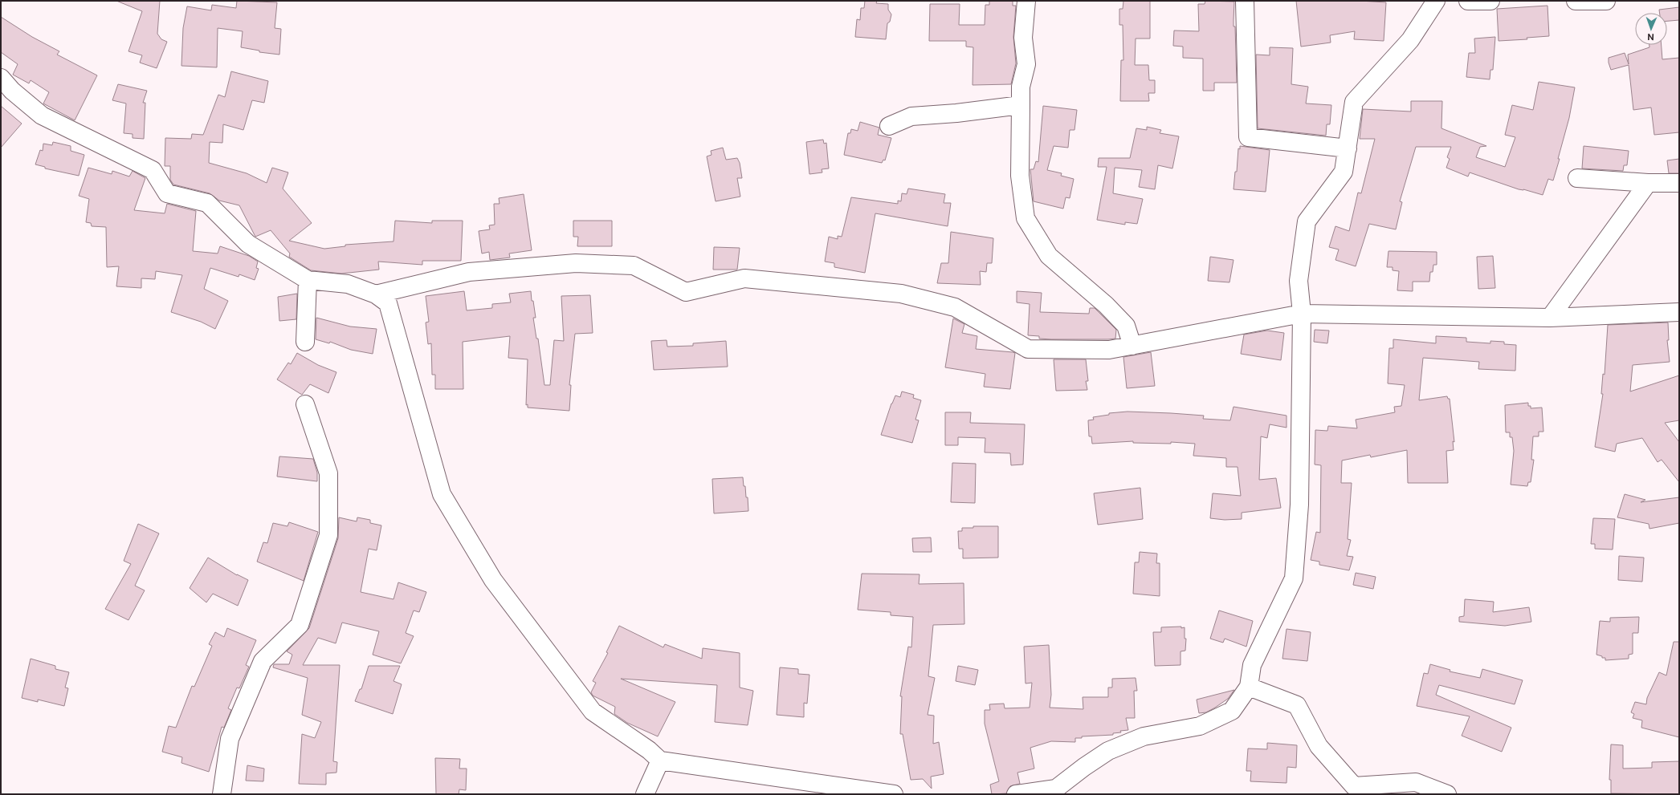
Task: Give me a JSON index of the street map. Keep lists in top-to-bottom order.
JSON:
{
  "north": "bottom"
}
